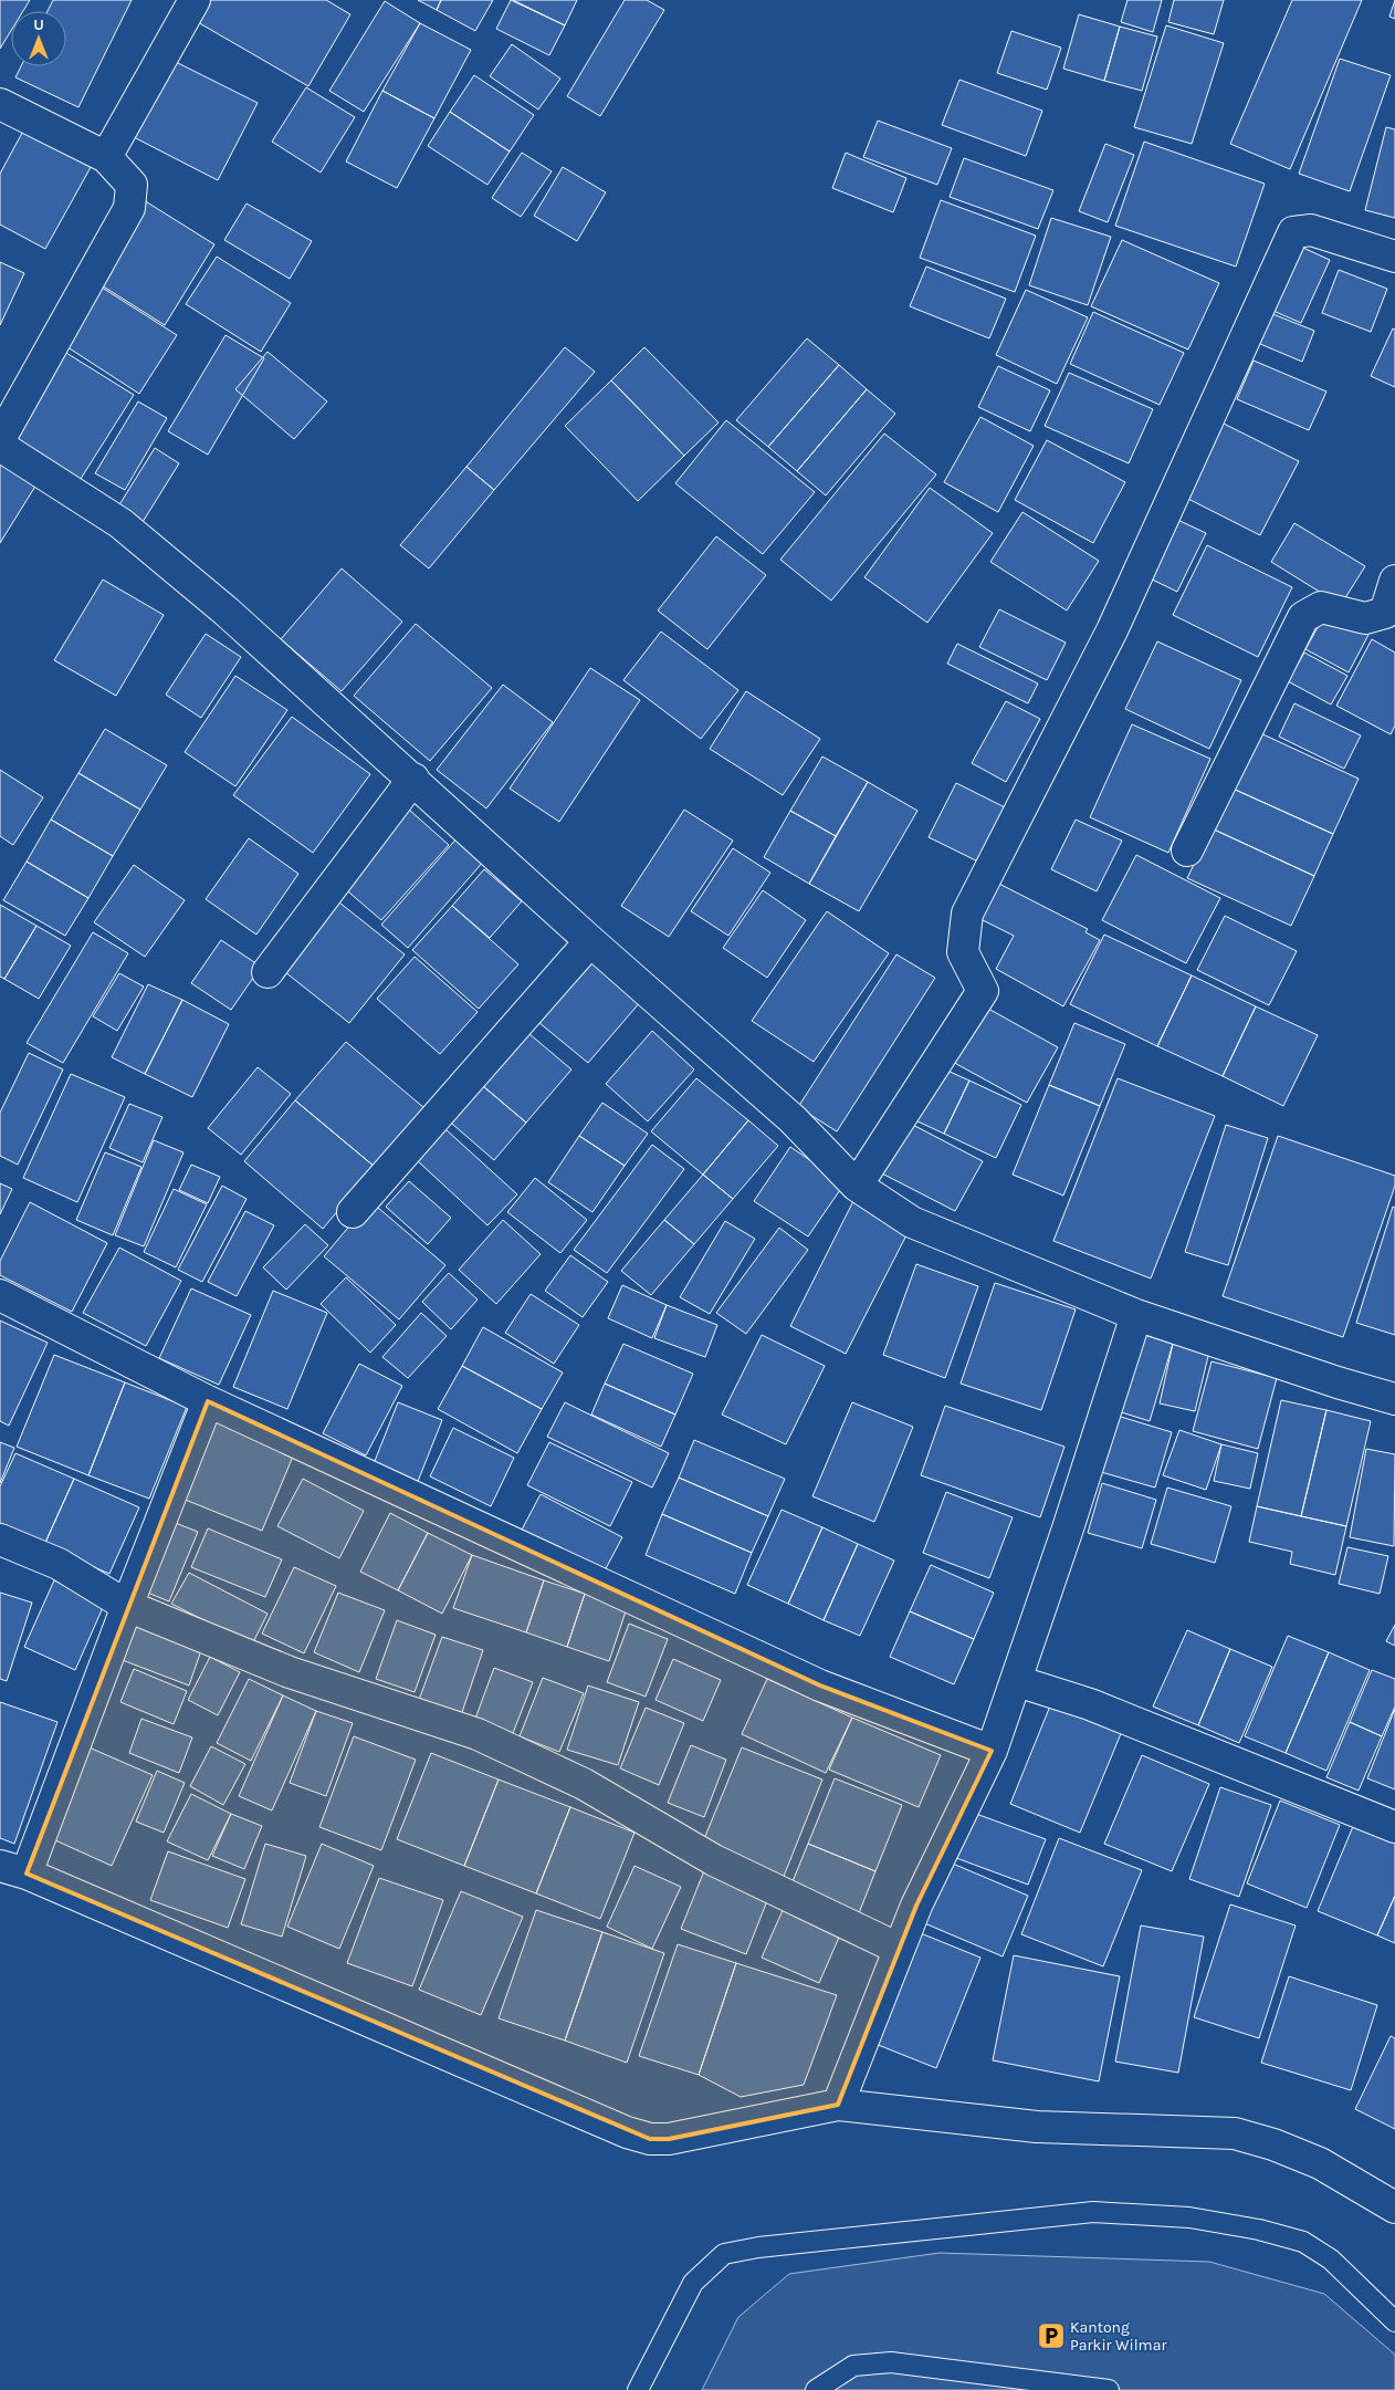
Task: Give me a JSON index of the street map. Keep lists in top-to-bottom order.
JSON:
{
  "places": {
    "parking": ["Kantong Parkir Wilmar"]
  },
  "north": "top"
}
